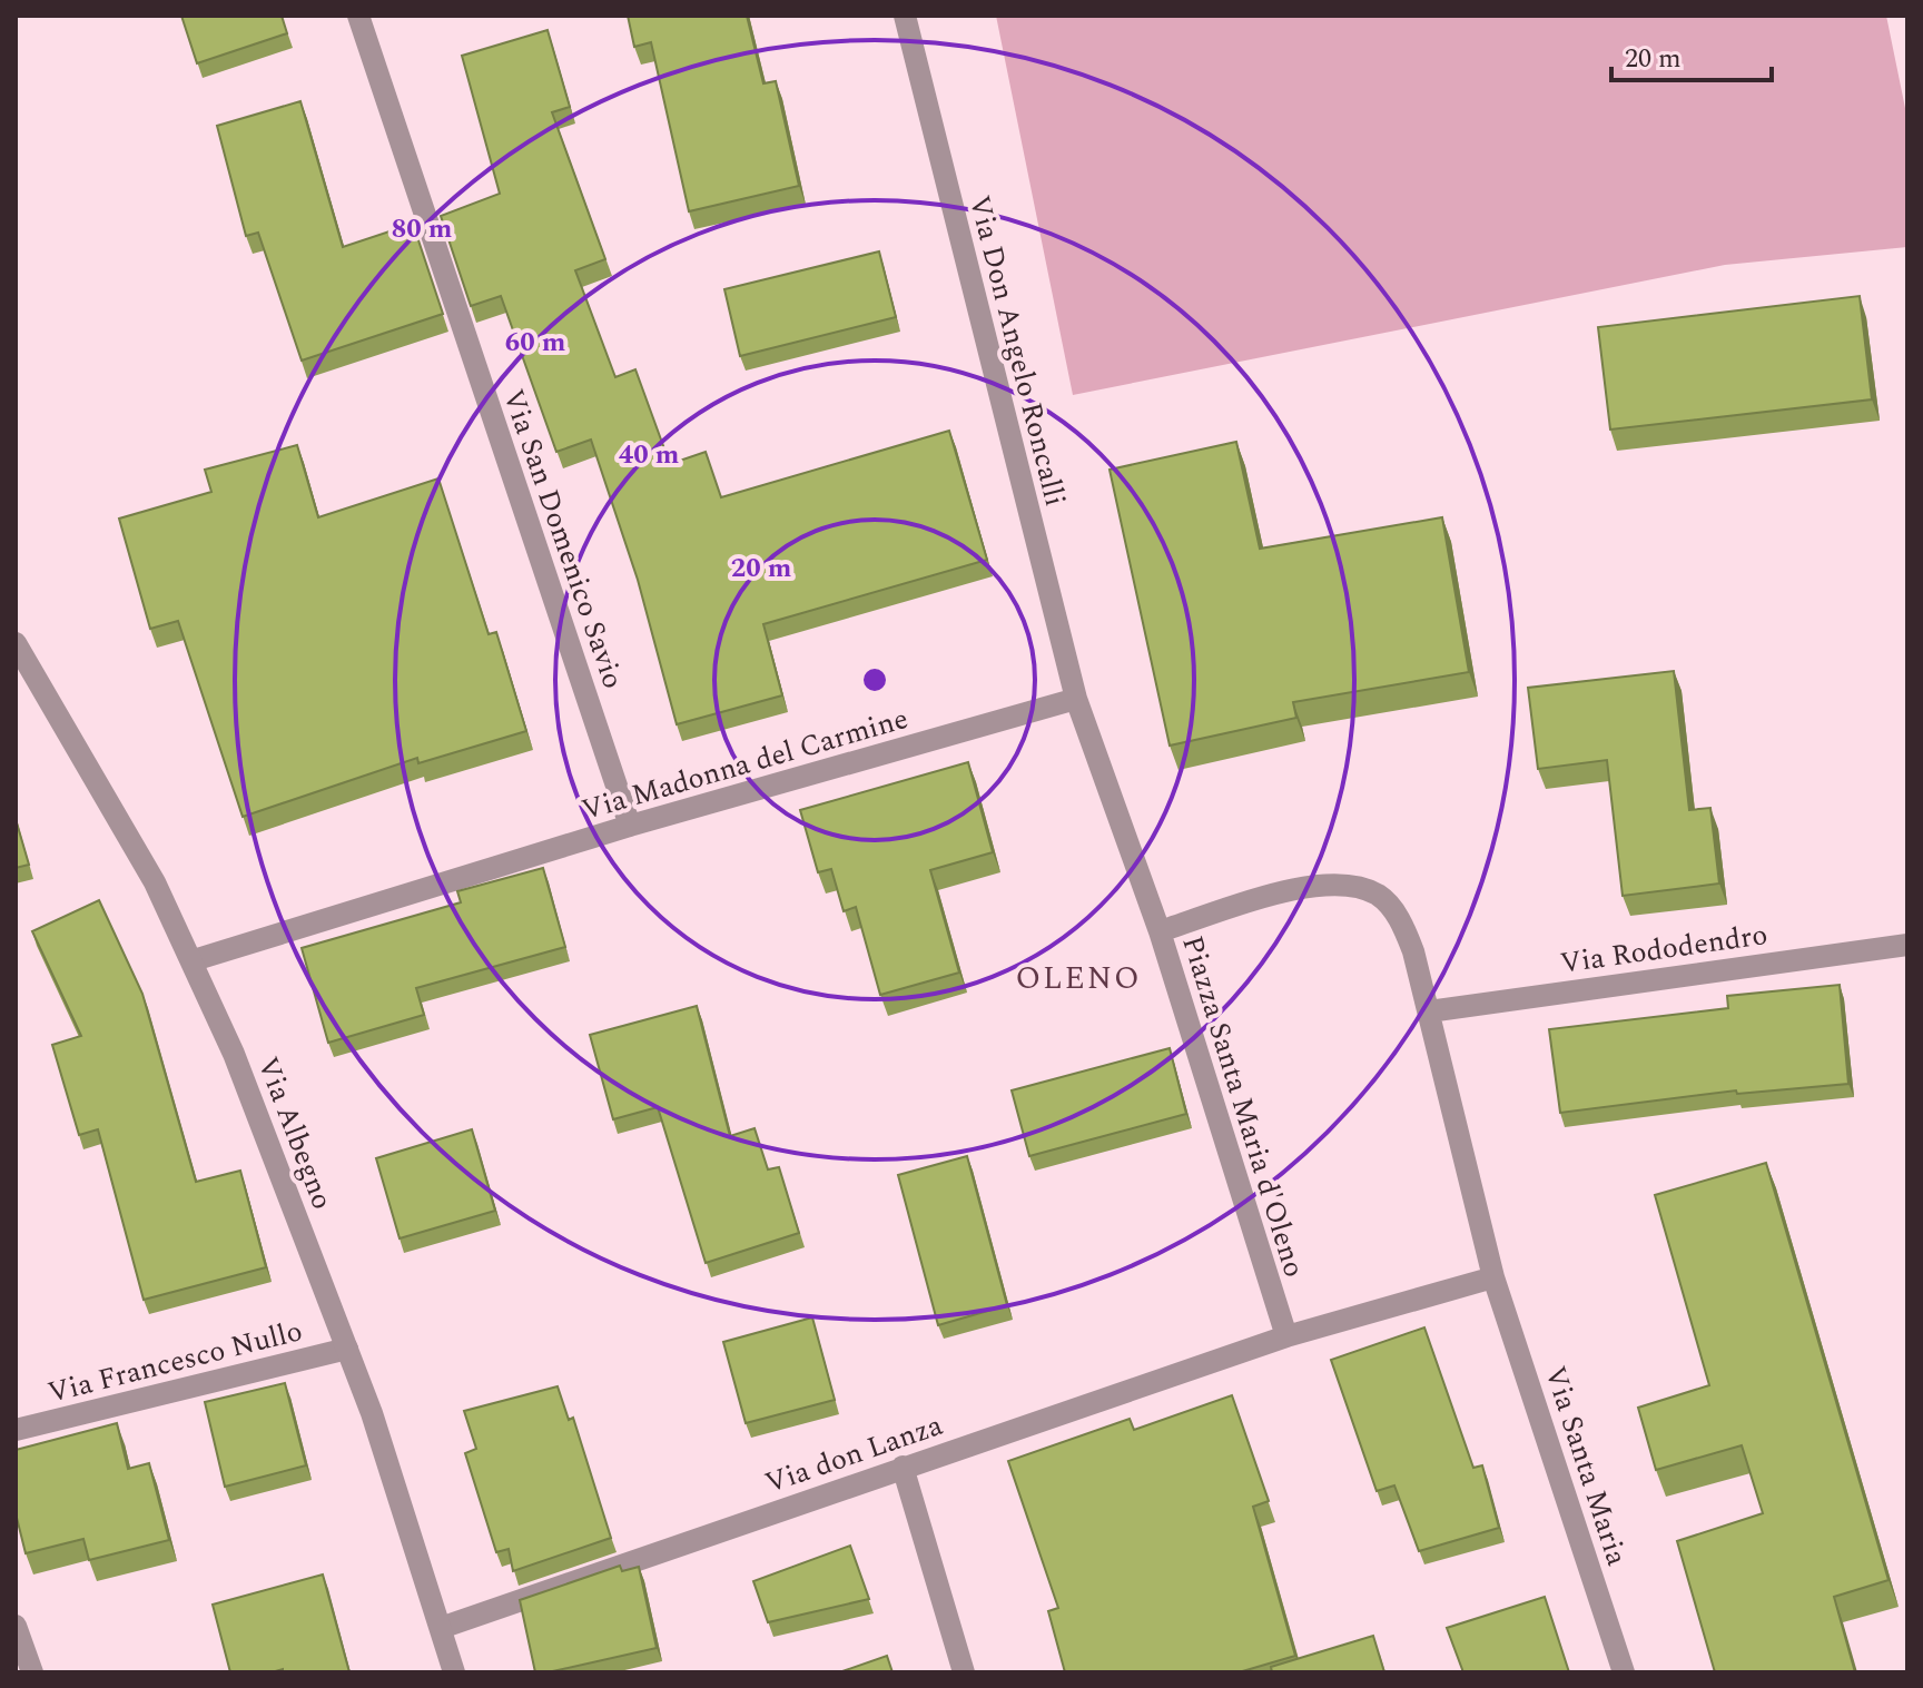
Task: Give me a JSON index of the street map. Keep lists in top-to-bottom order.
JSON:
{
  "streets": {
    "street": [
      "Via Don Angelo Roncalli",
      "Via San Domenico Savio",
      "Via Madonna del Carmine",
      "Via Rododendro",
      "Piazza Santa Maria d'Oleno",
      "Via Albegno",
      "Via Francesco Nullo",
      "Via don Lanza",
      "Via Santa Maria"
    ]
  },
  "crossings": [
    ["Via Don Angelo Roncalli", "Via Madonna del Carmine"],
    ["Via San Domenico Savio", "Via Madonna del Carmine"],
    ["Via Madonna del Carmine", "Via Albegno"],
    ["Via Rododendro", "Piazza Santa Maria d'Oleno"],
    ["Piazza Santa Maria d'Oleno", "Via don Lanza"],
    ["Piazza Santa Maria d'Oleno", "Via Santa Maria"],
    ["Via Albegno", "Via Francesco Nullo"],
    ["Via Albegno", "Via don Lanza"]
  ],
  "districts": ["OLENO"],
  "scale_bar": "20 m",
  "rings": [
    "80 m",
    "60 m",
    "40 m",
    "20 m"
  ]
}
